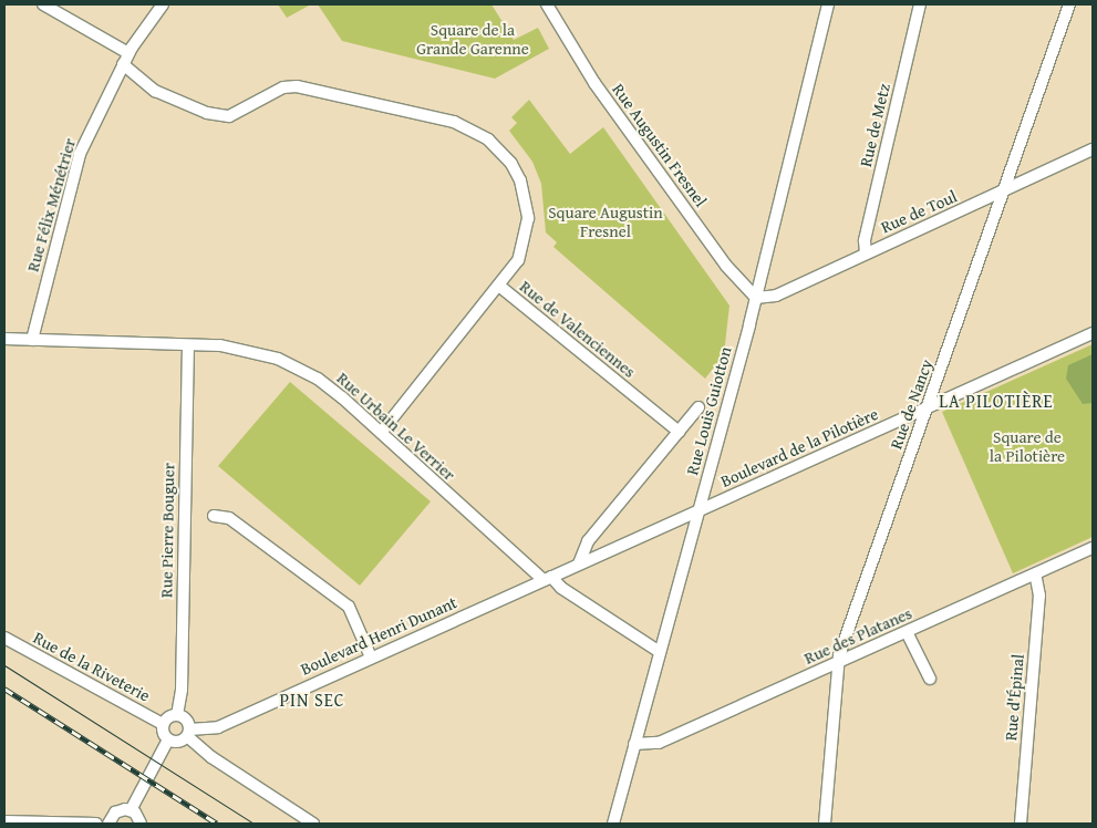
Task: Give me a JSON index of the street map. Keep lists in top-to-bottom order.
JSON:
{
  "streets": {
    "street": [
      "Rue de Metz",
      "Rue Augustin Fresnel",
      "Rue Félix Ménétrier",
      "Rue de Toul",
      "Rue de Valenciennes",
      "Rue de Nancy",
      "Rue Louis Guiotton",
      "Rue Urbain Le Verrier",
      "Boulevard de la Pilotière",
      "Rue Pierre Bouguer",
      "Boulevard Henri Dunant",
      "Rue des Platanes",
      "Rue de la Riveterie",
      "Rue d'Épinal"
    ]
  },
  "crossings": [
    ["Rue de Metz", "Rue de Toul"],
    ["Rue Augustin Fresnel", "Rue de Toul"],
    ["Rue Augustin Fresnel", "Rue Louis Guiotton"],
    ["Rue Félix Ménétrier", "Rue Urbain Le Verrier"],
    ["Rue de Toul", "Rue de Nancy"],
    ["Rue de Toul", "Rue Louis Guiotton"],
    ["Rue de Valenciennes", "Rue Urbain Le Verrier"],
    ["Rue de Nancy", "Boulevard de la Pilotière"],
    ["Rue de Nancy", "Rue des Platanes"],
    ["Rue Louis Guiotton", "Rue Urbain Le Verrier"],
    ["Rue Louis Guiotton", "Boulevard de la Pilotière"],
    ["Rue Louis Guiotton", "Boulevard Henri Dunant"],
    ["Rue Louis Guiotton", "Rue des Platanes"],
    ["Rue Urbain Le Verrier", "Rue Pierre Bouguer"],
    ["Rue Urbain Le Verrier", "Boulevard Henri Dunant"],
    ["Boulevard de la Pilotière", "Boulevard Henri Dunant"],
    ["Rue Pierre Bouguer", "Boulevard Henri Dunant"],
    ["Rue Pierre Bouguer", "Rue de la Riveterie"],
    ["Boulevard Henri Dunant", "Rue de la Riveterie"],
    ["Rue des Platanes", "Rue d'Épinal"]
  ],
  "districts": ["LA PILOTIÈRE", "PIN SEC"],
  "parks": ["Square de la Grande Garenne", "Square Augustin Fresnel", "Square de la Pilotière"]
}
